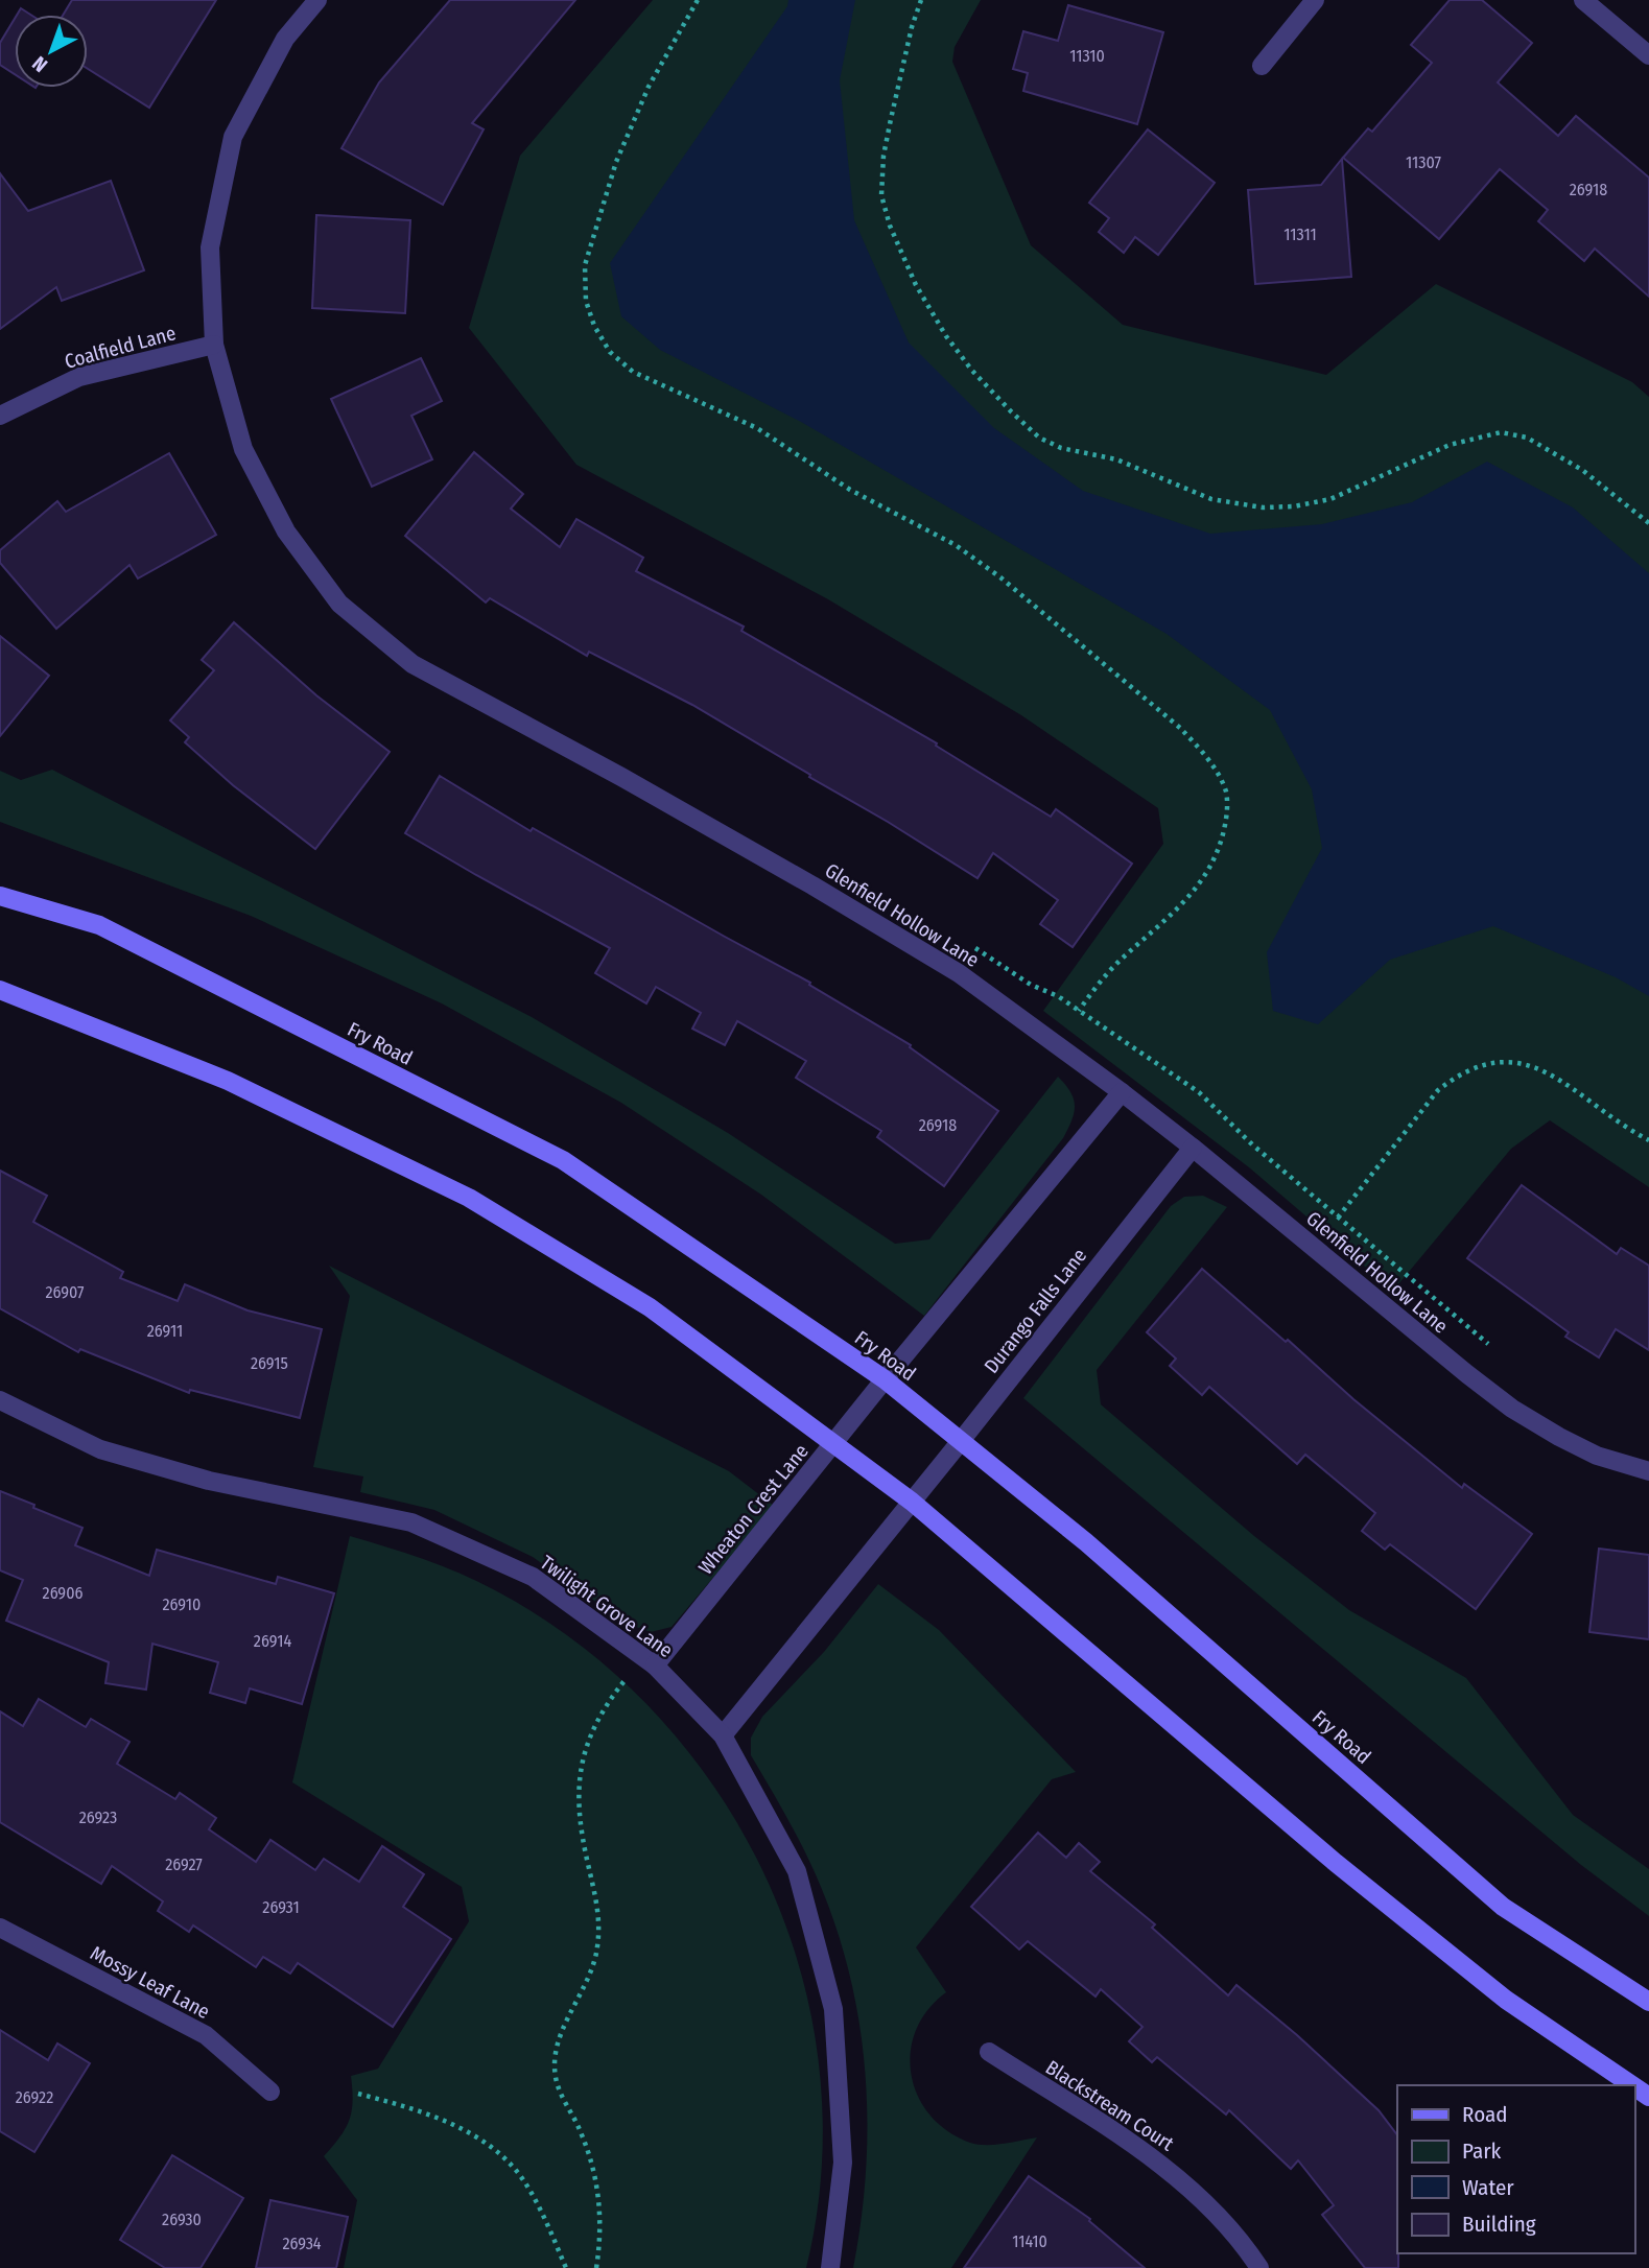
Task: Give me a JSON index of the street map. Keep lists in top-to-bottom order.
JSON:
{
  "streets": {
    "main road": ["Fry Road"],
    "street": [
      "Coalfield Lane",
      "Glenfield Hollow Lane",
      "Durango Falls Lane",
      "Wheaton Crest Lane",
      "Twilight Grove Lane",
      "Mossy Leaf Lane",
      "Blackstream Court"
    ]
  },
  "crossings": [
    ["Coalfield Lane", "Glenfield Hollow Lane"],
    ["Glenfield Hollow Lane", "Durango Falls Lane"],
    ["Fry Road", "Durango Falls Lane"],
    ["Fry Road", "Wheaton Crest Lane"],
    ["Wheaton Crest Lane", "Twilight Grove Lane"]
  ],
  "house_numbers": [
    "11310",
    "11307",
    "26918",
    "11311",
    "26918",
    "26907",
    "26911",
    "26915",
    "26906",
    "26910",
    "26914",
    "26923",
    "26927",
    "26931",
    "26922",
    "26930",
    "11410",
    "26934"
  ],
  "legend": [
    "Road",
    "Park",
    "Water",
    "Building"
  ],
  "north": "bottom left"
}
